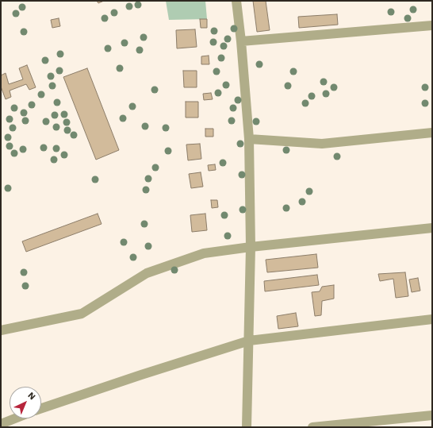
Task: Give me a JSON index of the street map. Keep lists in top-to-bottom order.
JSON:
{
  "north": "top right"
}
